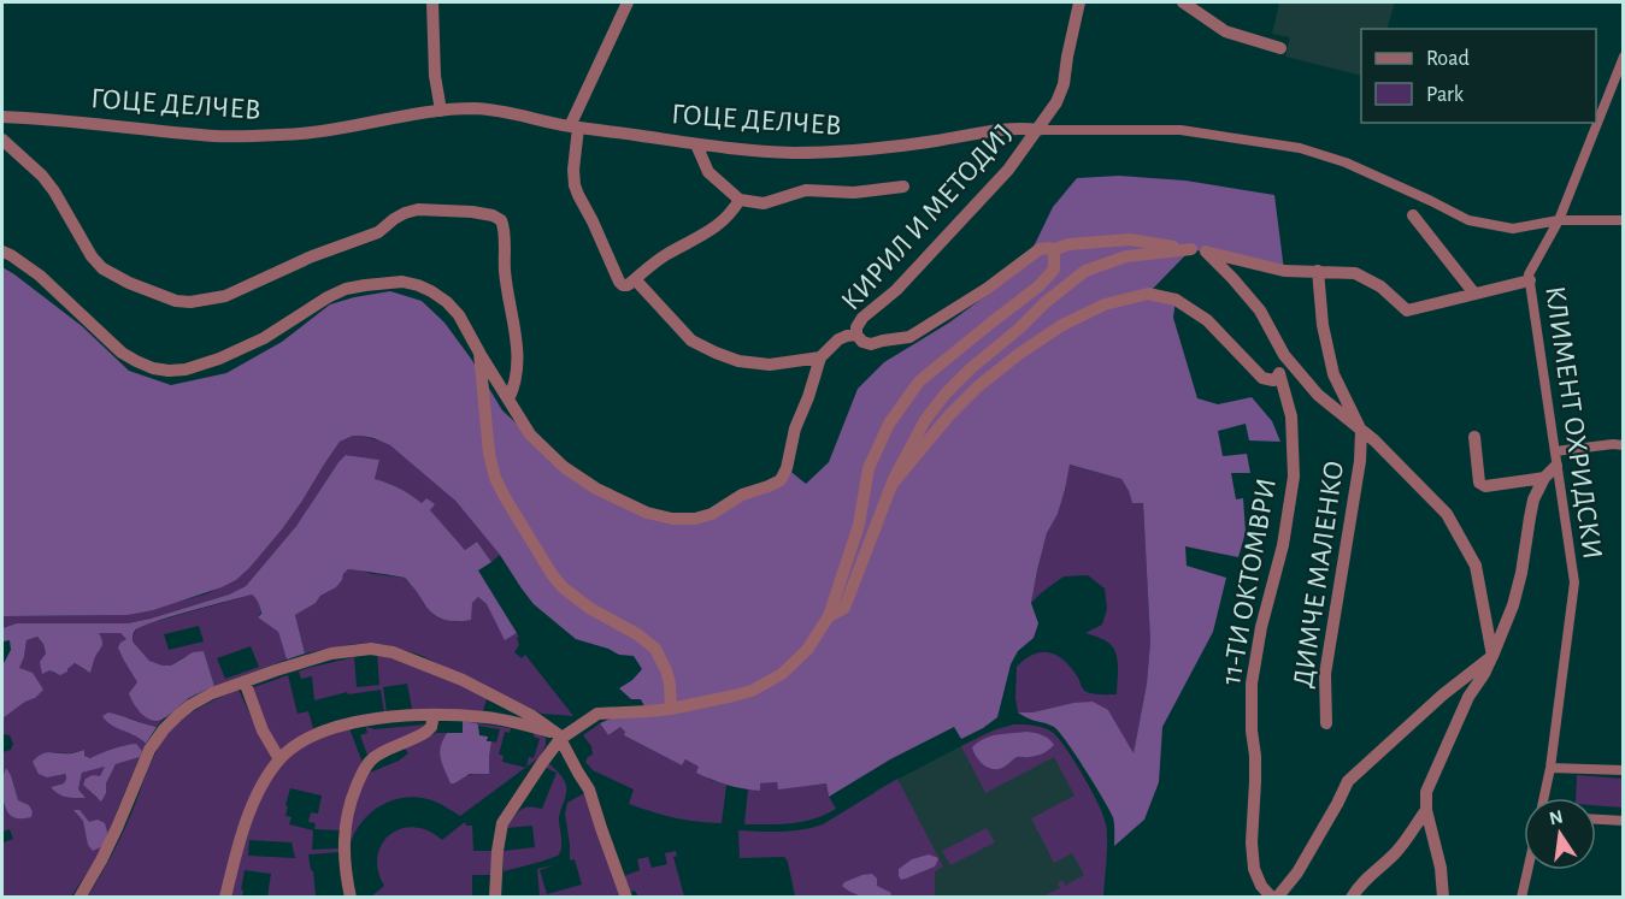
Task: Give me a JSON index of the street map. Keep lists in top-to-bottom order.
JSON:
{
  "streets": {
    "street": [
      "ГОЦЕ ДЕЛЧЕВ",
      "КИРИЛ И МЕТОДИЈ",
      "КЛИМЕНТ ОХРИДСКИ",
      "ДИМЧЕ МАЛЕНКО",
      "11-ТИ ОКТОМВРИ"
    ]
  },
  "crossings": [
    ["ГОЦЕ ДЕЛЧЕВ", "КИРИЛ И МЕТОДИЈ"],
    ["ГОЦЕ ДЕЛЧЕВ", "КЛИМЕНТ ОХРИДСКИ"],
    ["КИРИЛ И МЕТОДИЈ", "КЛИМЕНТ ОХРИДСКИ"]
  ],
  "legend": ["Road", "Park"],
  "north": "top"
}
